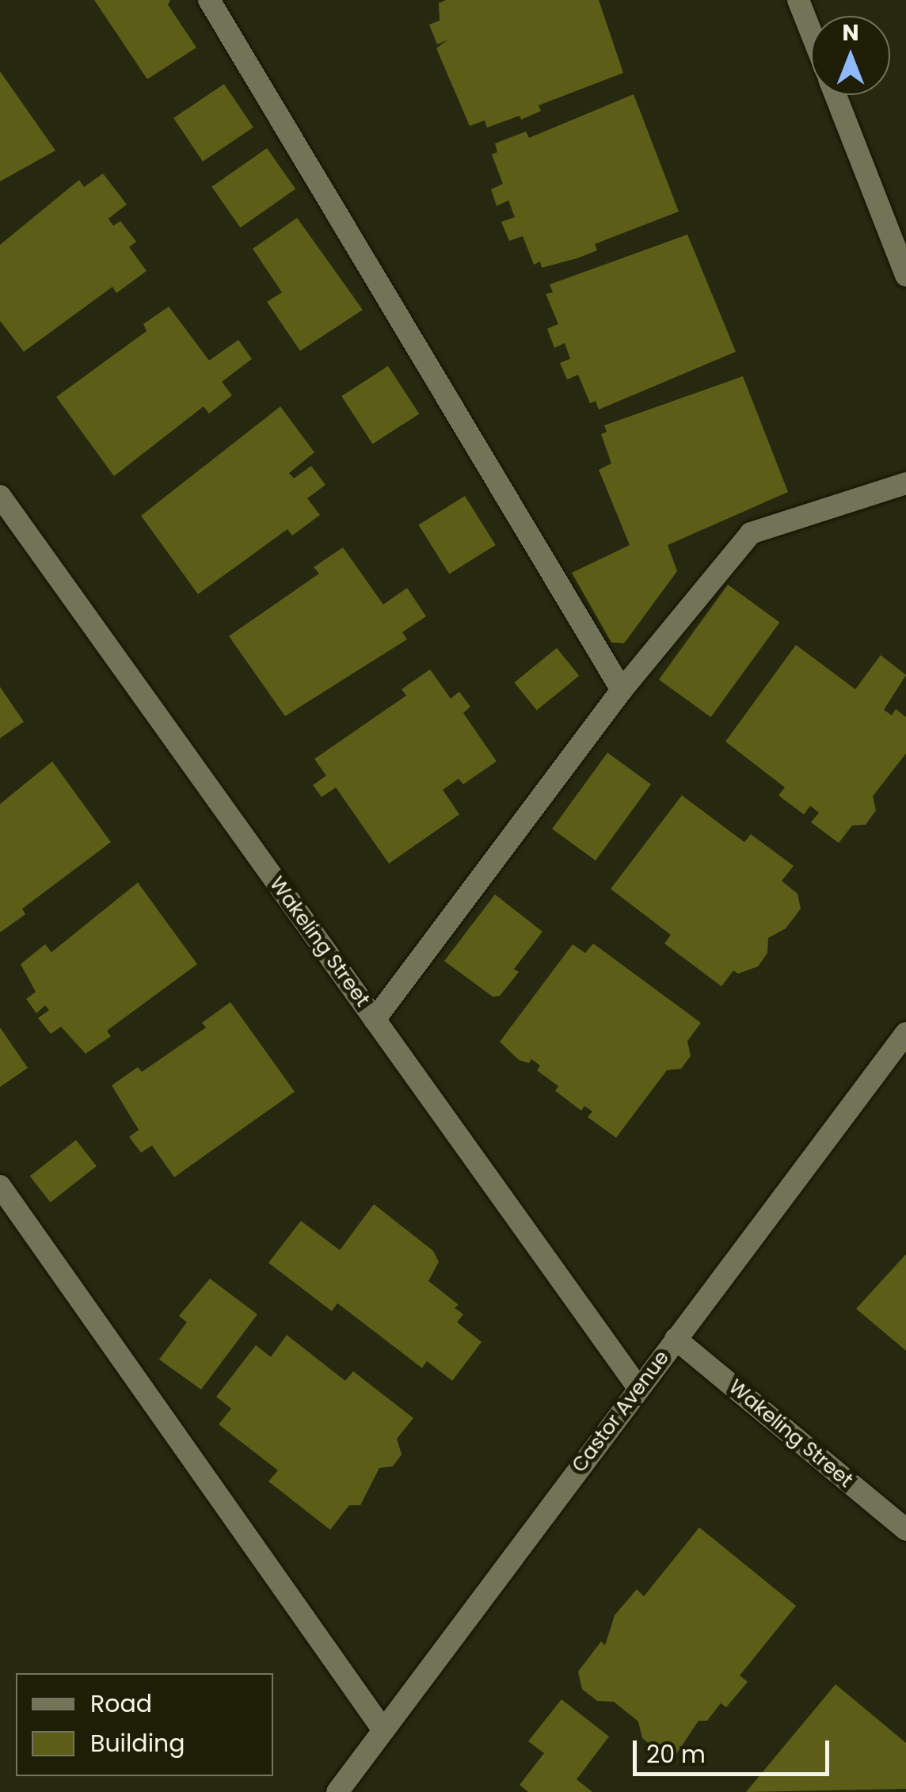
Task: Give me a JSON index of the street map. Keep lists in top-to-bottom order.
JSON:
{
  "streets": {
    "street": ["Wakeling Street", "Castor Avenue"]
  },
  "crossings": [
    ["Wakeling Street", "Castor Avenue"]
  ],
  "legend": ["Road", "Building"],
  "scale_bar": "20 m",
  "north": "top"
}
